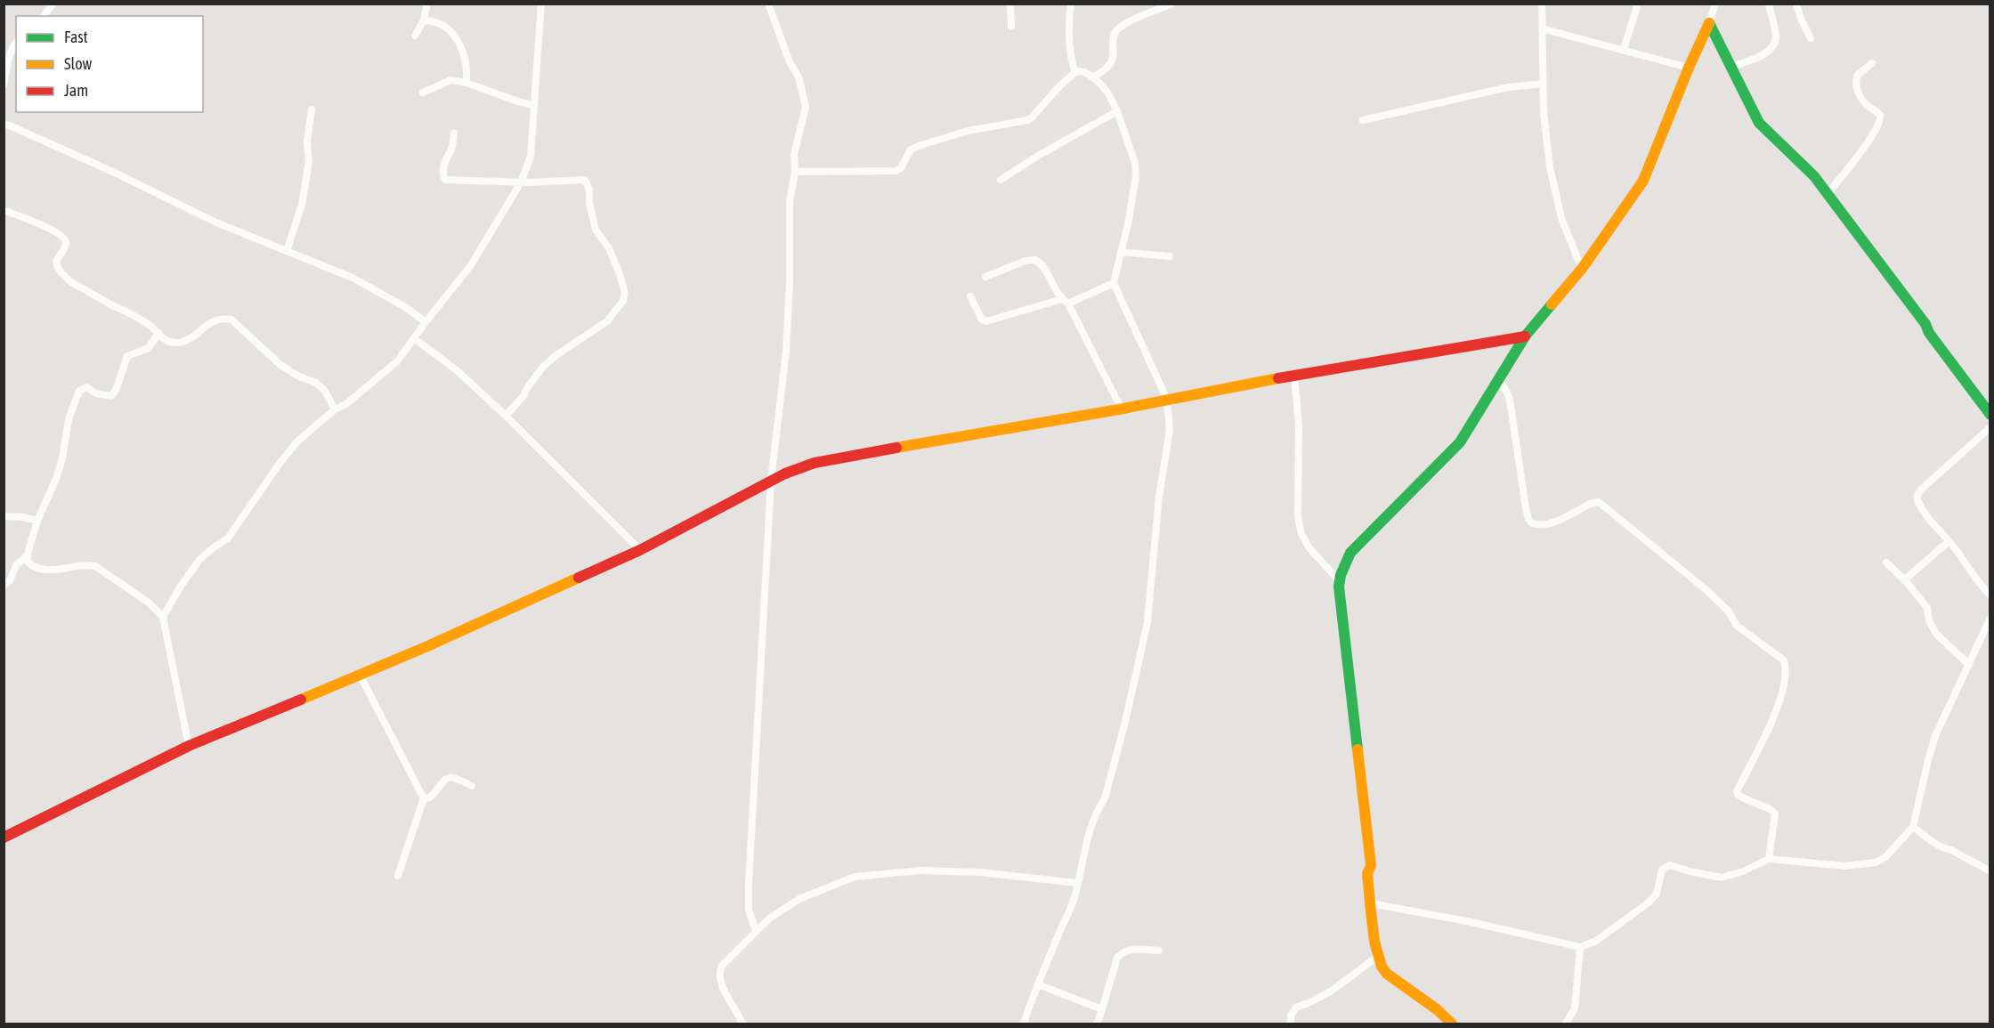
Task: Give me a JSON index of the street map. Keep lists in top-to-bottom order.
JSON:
{
  "legend": ["Fast", "Slow", "Jam"]
}
